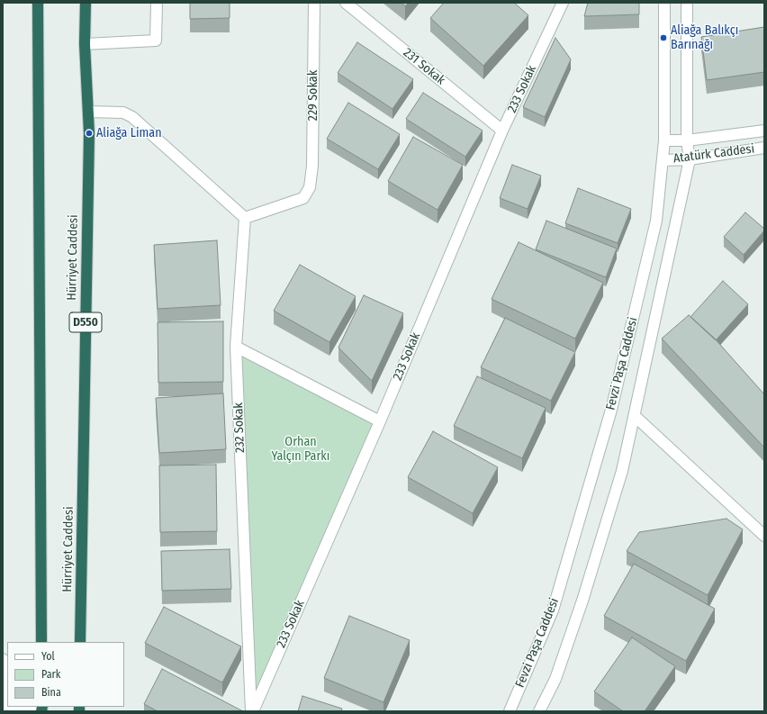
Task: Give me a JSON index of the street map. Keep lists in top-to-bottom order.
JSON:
{
  "streets": {
    "highway": ["Hürriyet Caddesi", "D550"],
    "street": [
      "231 Sokak",
      "233 Sokak",
      "229 Sokak",
      "Atatürk Caddesi",
      "Fevzi Paşa Caddesi",
      "232 Sokak"
    ]
  },
  "crossings": [
    ["231 Sokak", "233 Sokak"],
    ["233 Sokak", "232 Sokak"],
    ["229 Sokak", "232 Sokak"],
    ["Atatürk Caddesi", "Fevzi Paşa Caddesi"]
  ],
  "parks": ["Orhan Yalçın Parkı"],
  "places": ["Aliağa Balıkçı Barınağı", "Aliağa Liman"],
  "legend": ["Yol", "Park", "Bina"]
}
